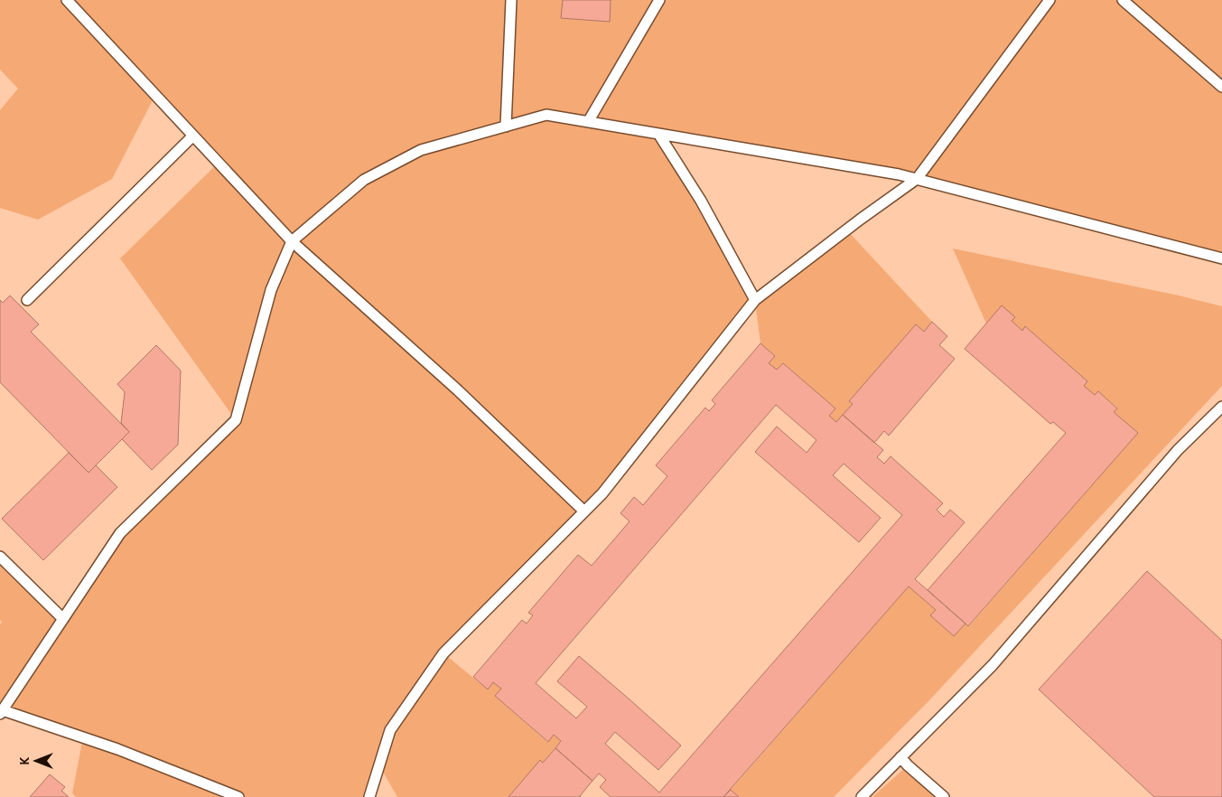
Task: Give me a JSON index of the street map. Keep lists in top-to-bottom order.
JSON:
{
  "north": "left"
}
